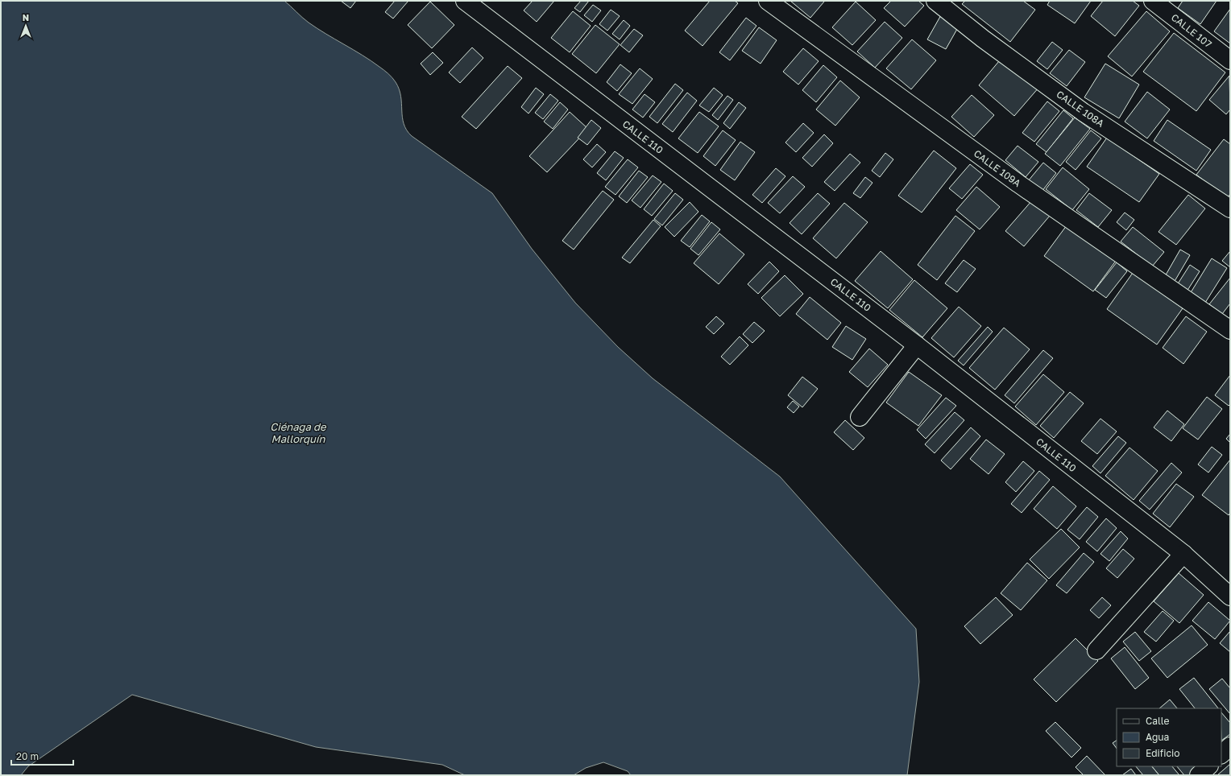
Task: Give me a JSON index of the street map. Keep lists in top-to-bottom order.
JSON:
{
  "streets": {
    "street": [
      "CALLE 107",
      "CALLE 108A",
      "CALLE 110",
      "CALLE 109A"
    ]
  },
  "water": ["Ciénaga de Mallorquín"],
  "legend": ["Calle", "Agua", "Edificio"],
  "scale_bar": "20 m",
  "north": "top"
}
